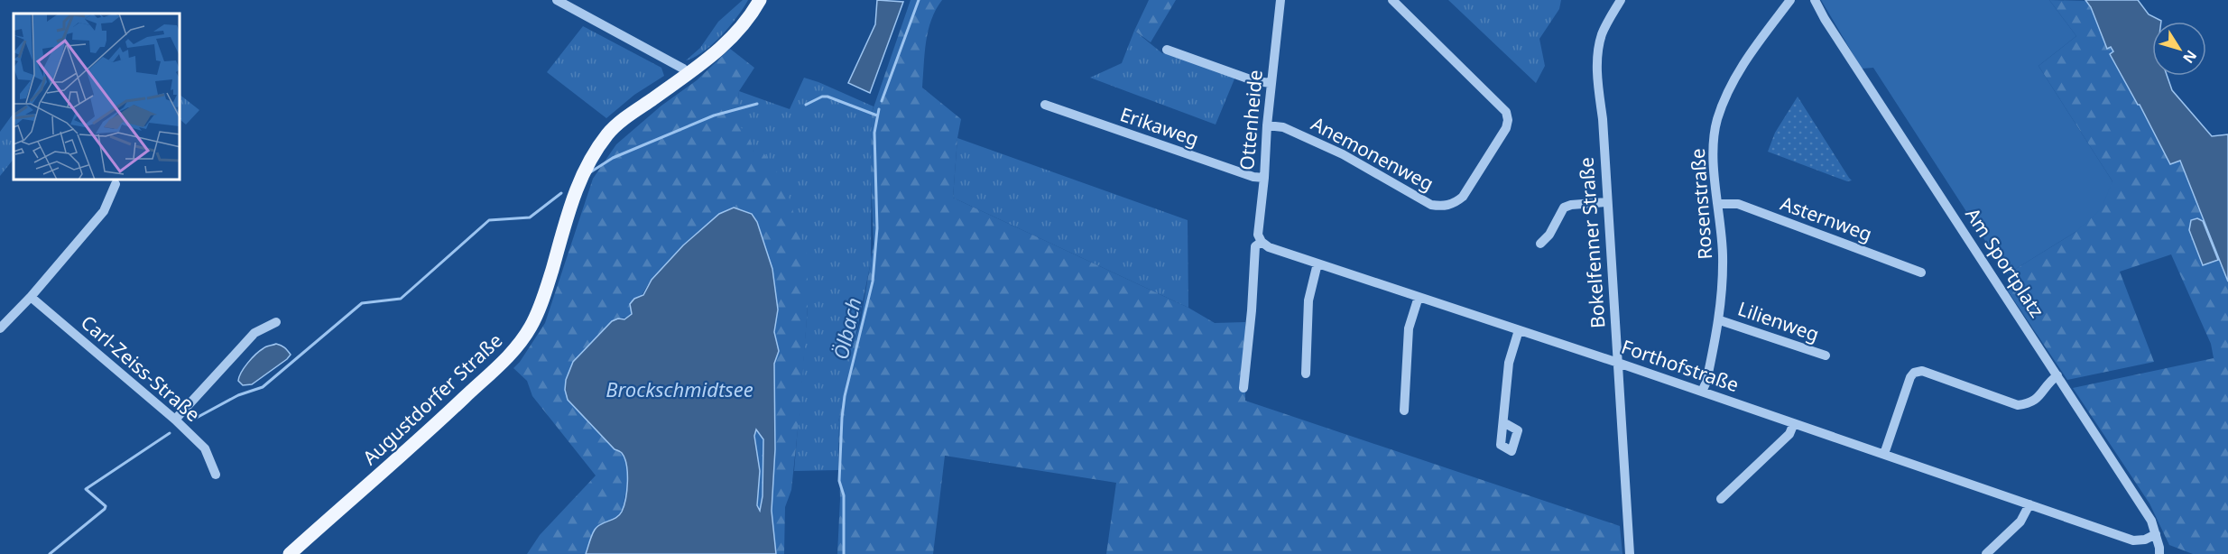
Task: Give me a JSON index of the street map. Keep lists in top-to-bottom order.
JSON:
{
  "streets": {
    "main road": ["Augustdorfer Straße"],
    "street": [
      "Ottenheide",
      "Erikaweg",
      "Anemonenweg",
      "Rosenstraße",
      "Asternweg",
      "Bokelfenner Straße",
      "Am Sportplatz",
      "Lilienweg",
      "Forthofstraße",
      "Carl-Zeiss-Straße"
    ]
  },
  "crossings": [
    ["Ottenheide", "Erikaweg"],
    ["Ottenheide", "Anemonenweg"],
    ["Rosenstraße", "Asternweg"],
    ["Rosenstraße", "Lilienweg"],
    ["Rosenstraße", "Forthofstraße"],
    ["Bokelfenner Straße", "Forthofstraße"],
    ["Am Sportplatz", "Forthofstraße"]
  ],
  "water": ["Ölbach", "Brockschmidtsee"],
  "north": "bottom right"
}
